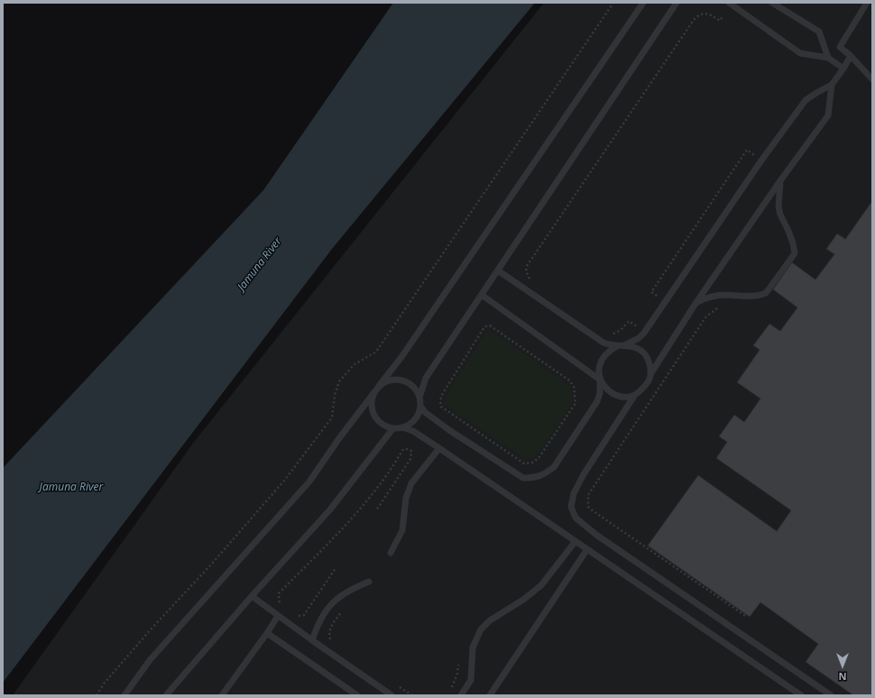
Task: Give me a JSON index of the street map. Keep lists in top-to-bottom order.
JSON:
{
  "water": ["Jamuna River"],
  "north": "bottom"
}
